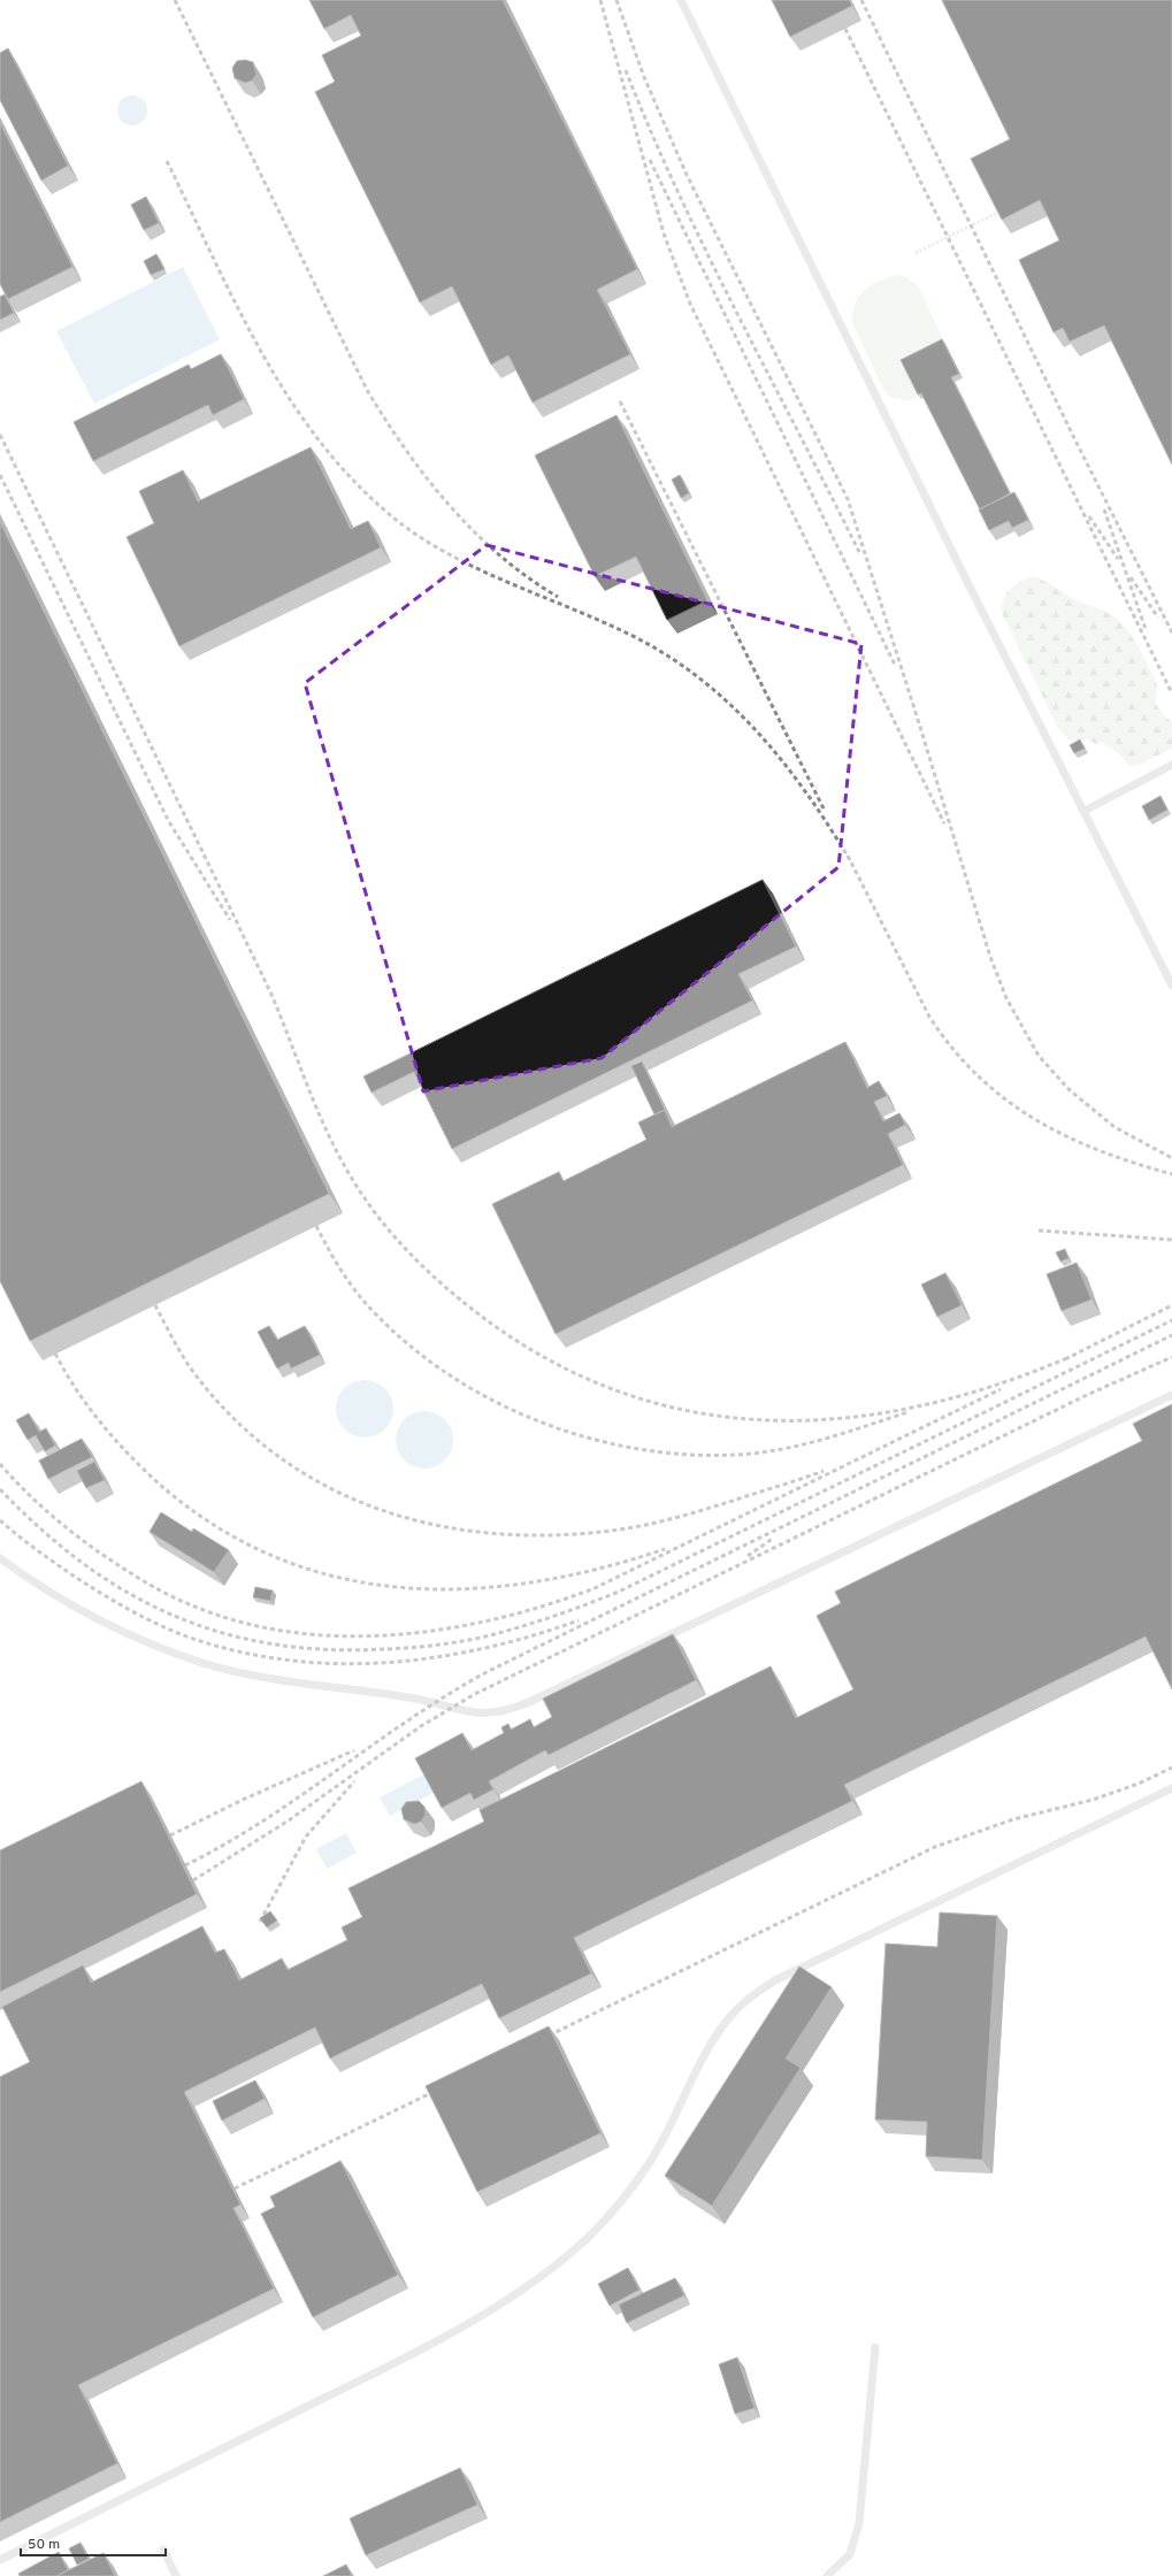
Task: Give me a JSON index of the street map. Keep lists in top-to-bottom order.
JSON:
{
  "scale_bar": "50 m"
}
